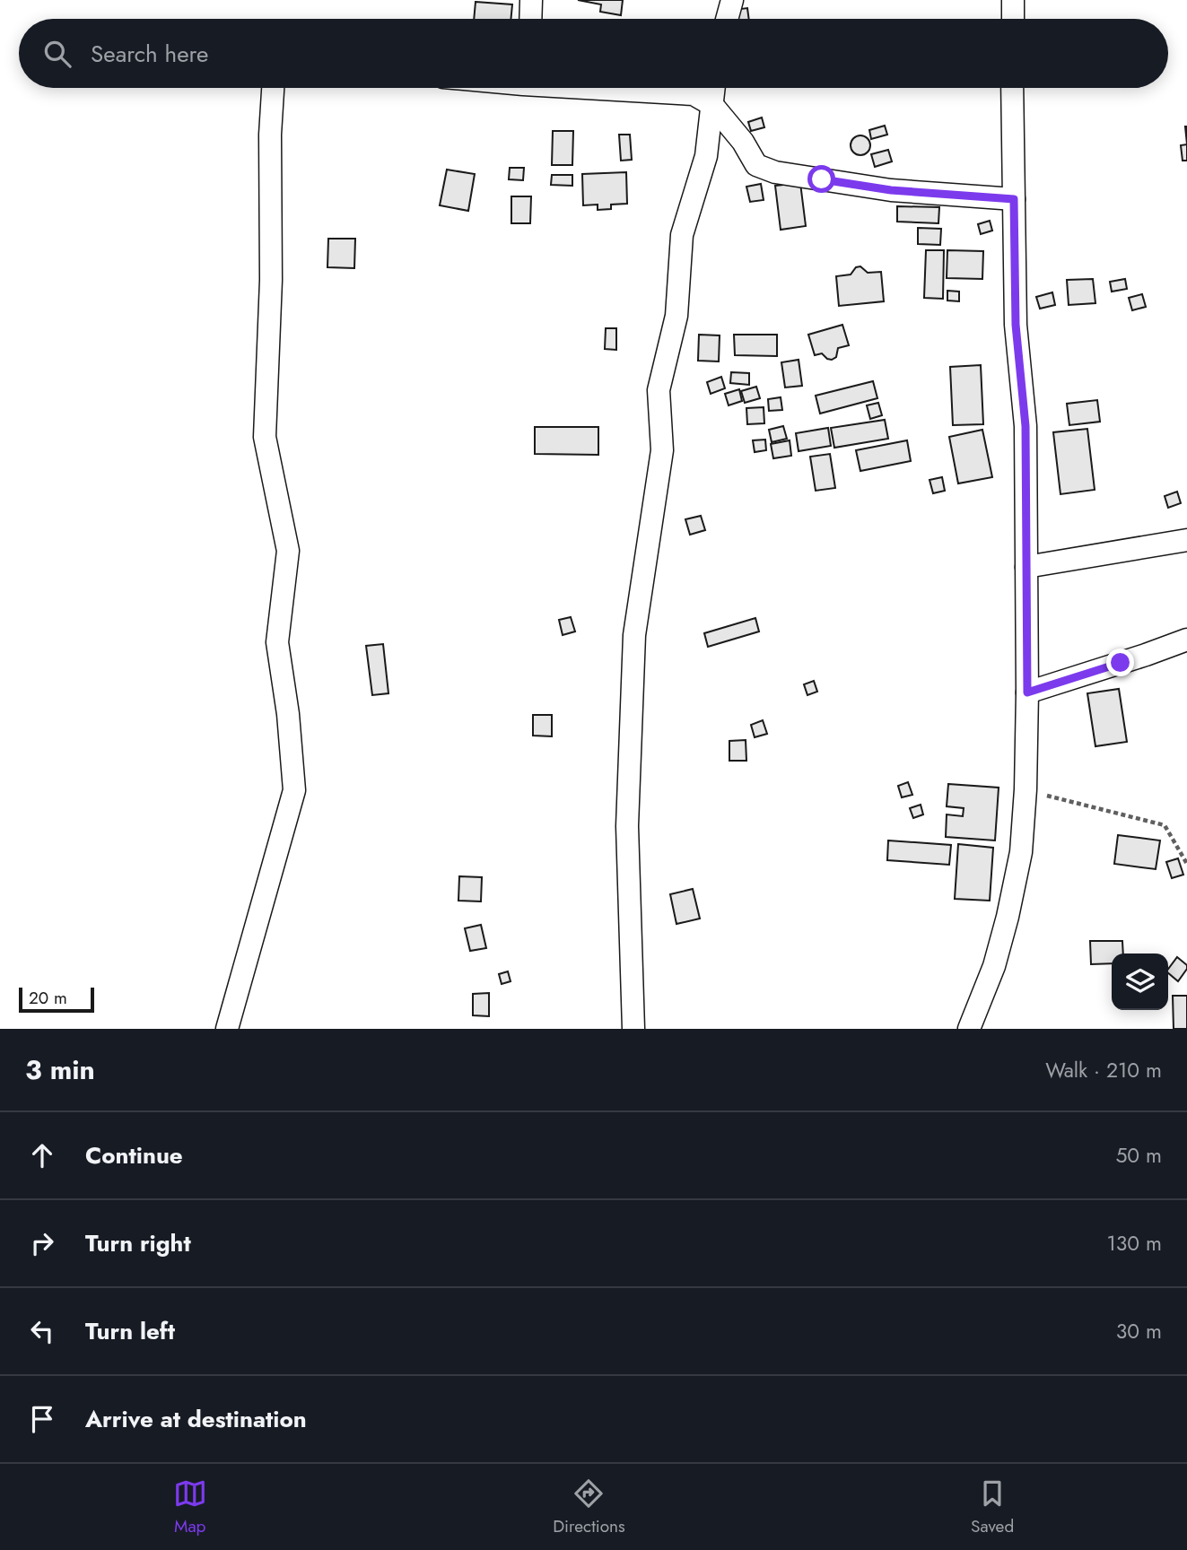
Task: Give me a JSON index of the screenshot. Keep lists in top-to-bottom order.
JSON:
{
  "scale_bar": "20 m",
  "page": {
    "search": "Search here",
    "scale": "20 m",
    "heading": ["3 min", "Walk · 210 m"],
    "list": [
      ["Continue", "50 m"],
      ["Turn right", "130 m"],
      ["Turn left", "30 m"],
      "Arrive at destination"
    ],
    "nav": ["Map", "Directions", "Saved"]
  }
}
